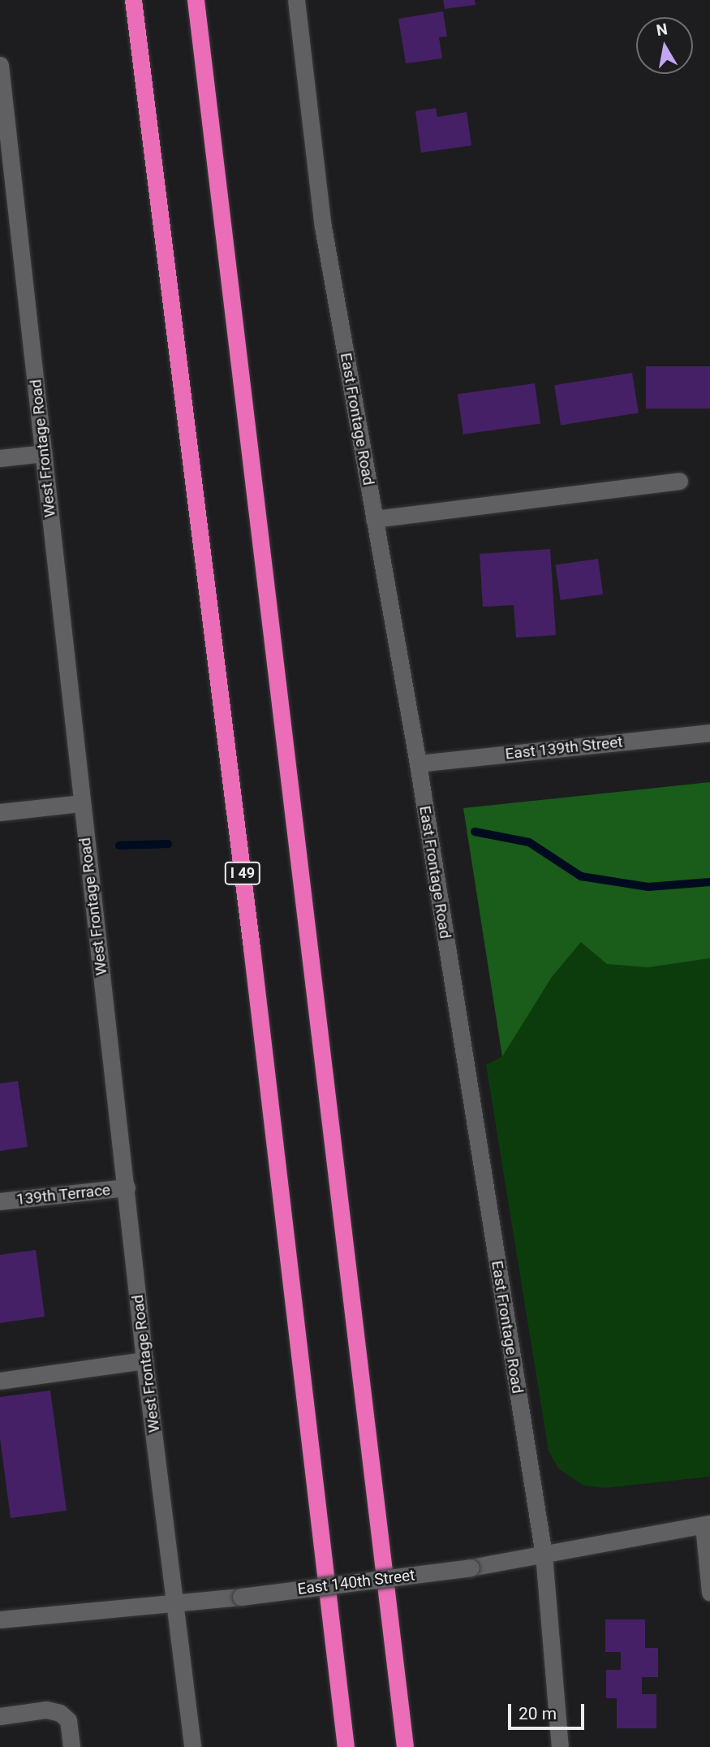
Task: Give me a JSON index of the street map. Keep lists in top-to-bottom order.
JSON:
{
  "streets": {
    "highway": ["I 49"],
    "street": [
      "East Frontage Road",
      "West Frontage Road",
      "East 139th Street",
      "139th Terrace",
      "East 140th Street"
    ]
  },
  "crossings": [
    ["East Frontage Road", "East 139th Street"],
    ["East Frontage Road", "East 140th Street"],
    ["West Frontage Road", "139th Terrace"],
    ["West Frontage Road", "East 140th Street"]
  ],
  "scale_bar": "20 m",
  "north": "top"
}
